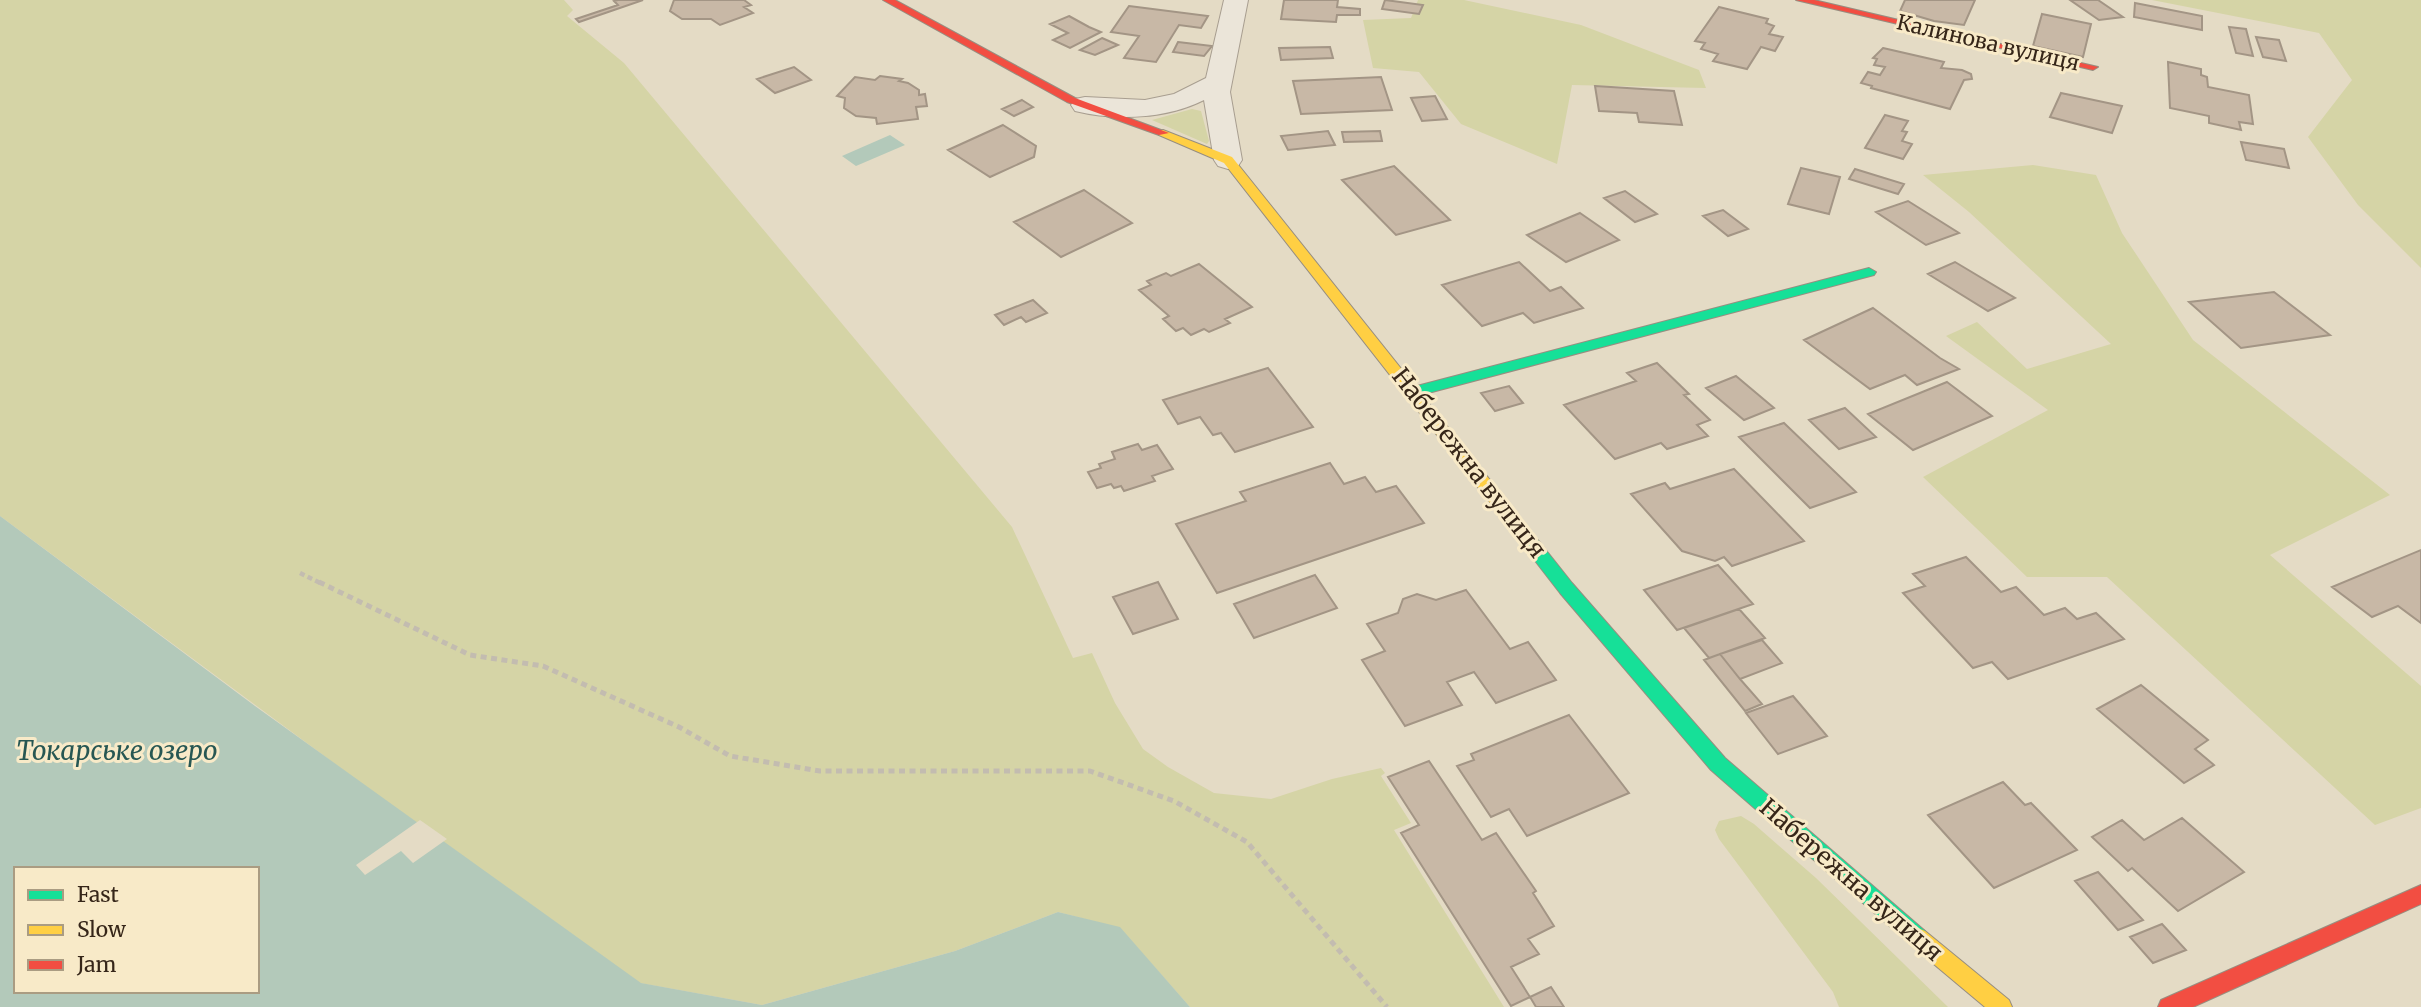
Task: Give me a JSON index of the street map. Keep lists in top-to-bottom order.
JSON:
{
  "streets": {
    "street": ["Калинова вулиця", "Набережна вулиця"]
  },
  "water": ["Токарське озеро"],
  "legend": ["Fast", "Slow", "Jam"]
}
